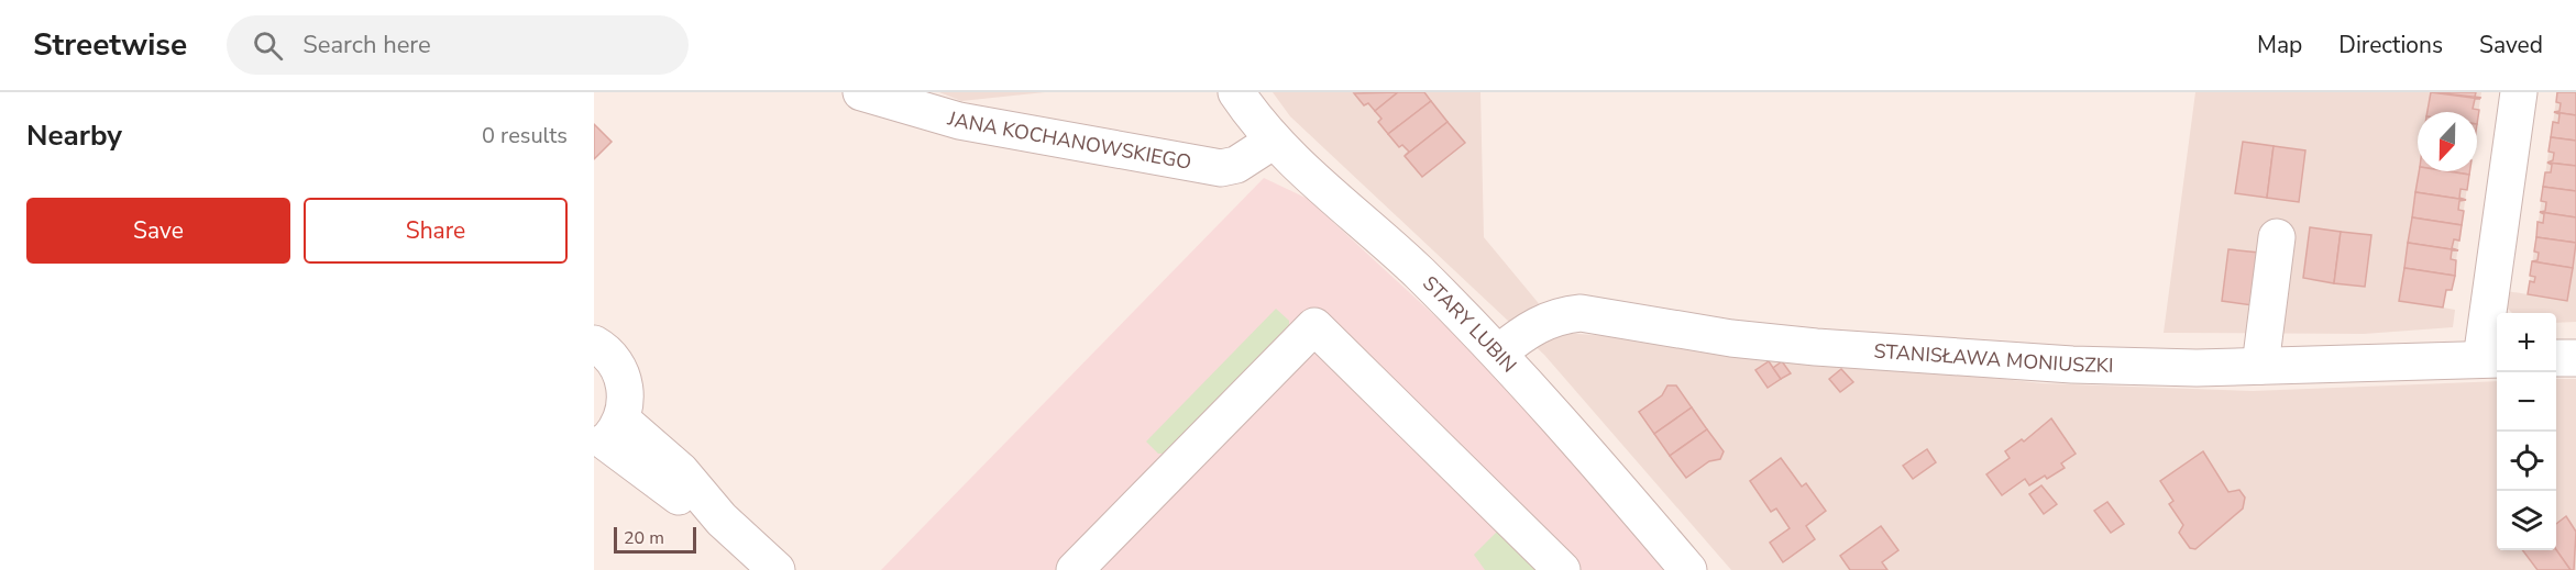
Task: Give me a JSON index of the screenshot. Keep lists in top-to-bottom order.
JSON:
{
  "streets": {
    "street": ["JANA KOCHANOWSKIEGO", "STARY LUBIN", "STANISŁAWA MONIUSZKI"]
  },
  "crossings": [
    ["JANA KOCHANOWSKIEGO", "STARY LUBIN"],
    ["STARY LUBIN", "STANISŁAWA MONIUSZKI"]
  ],
  "scale_bar": "20 m",
  "north": "bottom",
  "page": {
    "header": "Streetwise",
    "search": "Search here",
    "nav": ["Map", "Directions", "Saved"],
    "heading": ["Nearby", "0 results"],
    "buttons": ["Save", "Share"],
    "map_buttons": ["+", "−"],
    "scale": "20 m"
  }
}
